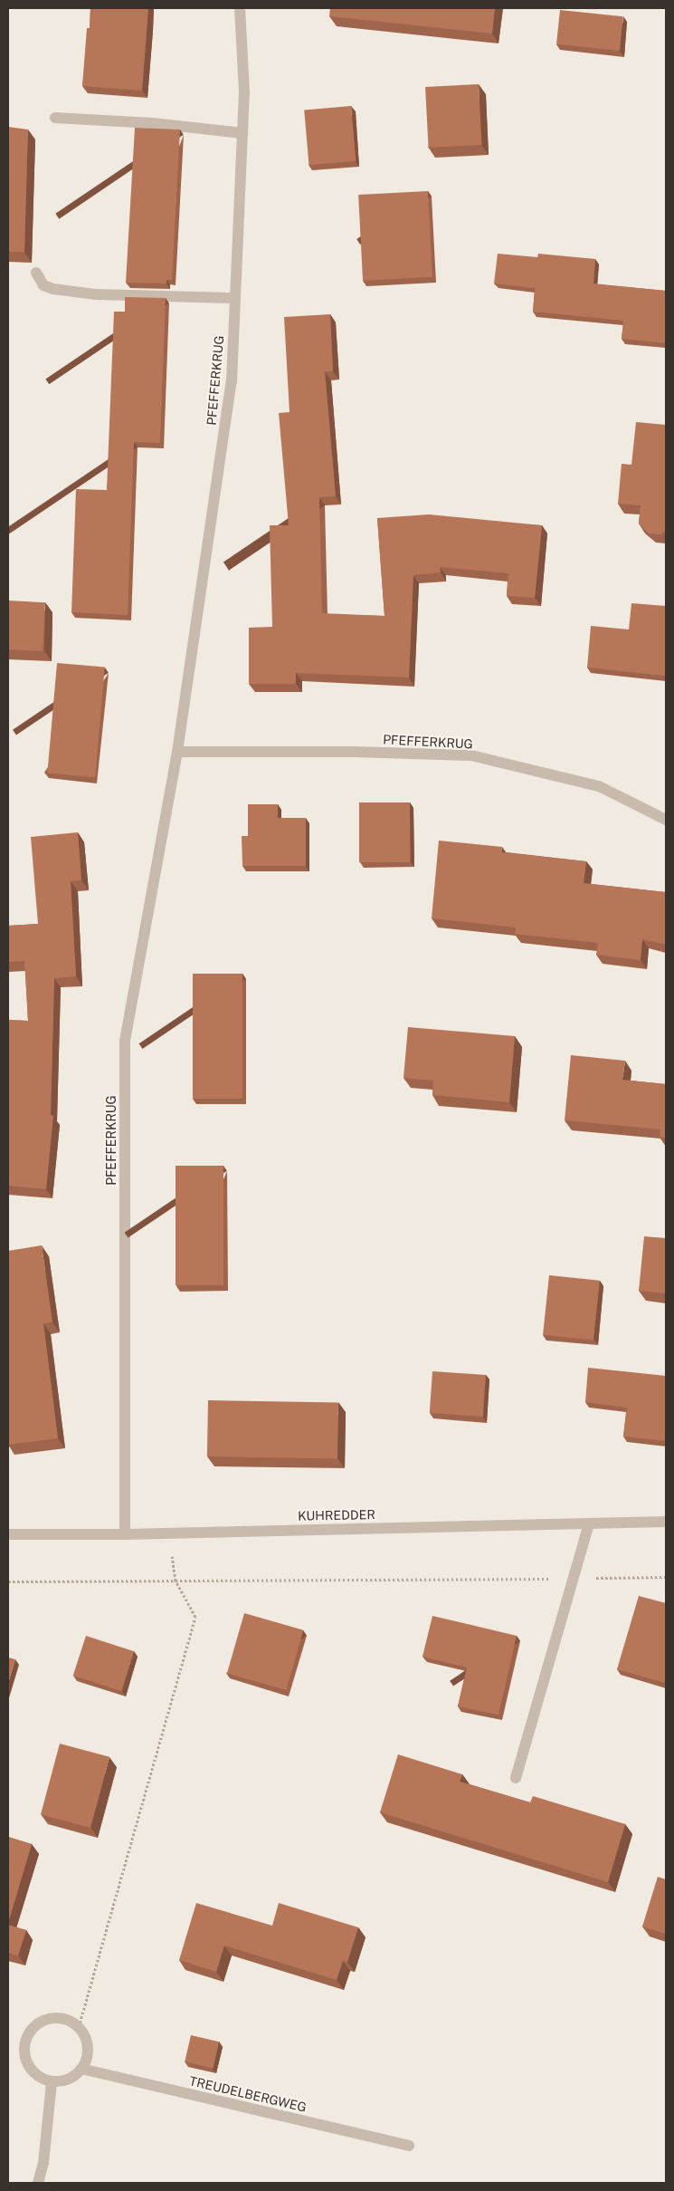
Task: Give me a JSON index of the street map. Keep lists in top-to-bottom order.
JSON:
{
  "streets": {
    "street": ["PFEFFERKRUG", "KUHREDDER", "TREUDELBERGWEG"]
  },
  "crossings": [
    ["PFEFFERKRUG", "KUHREDDER"]
  ]
}
